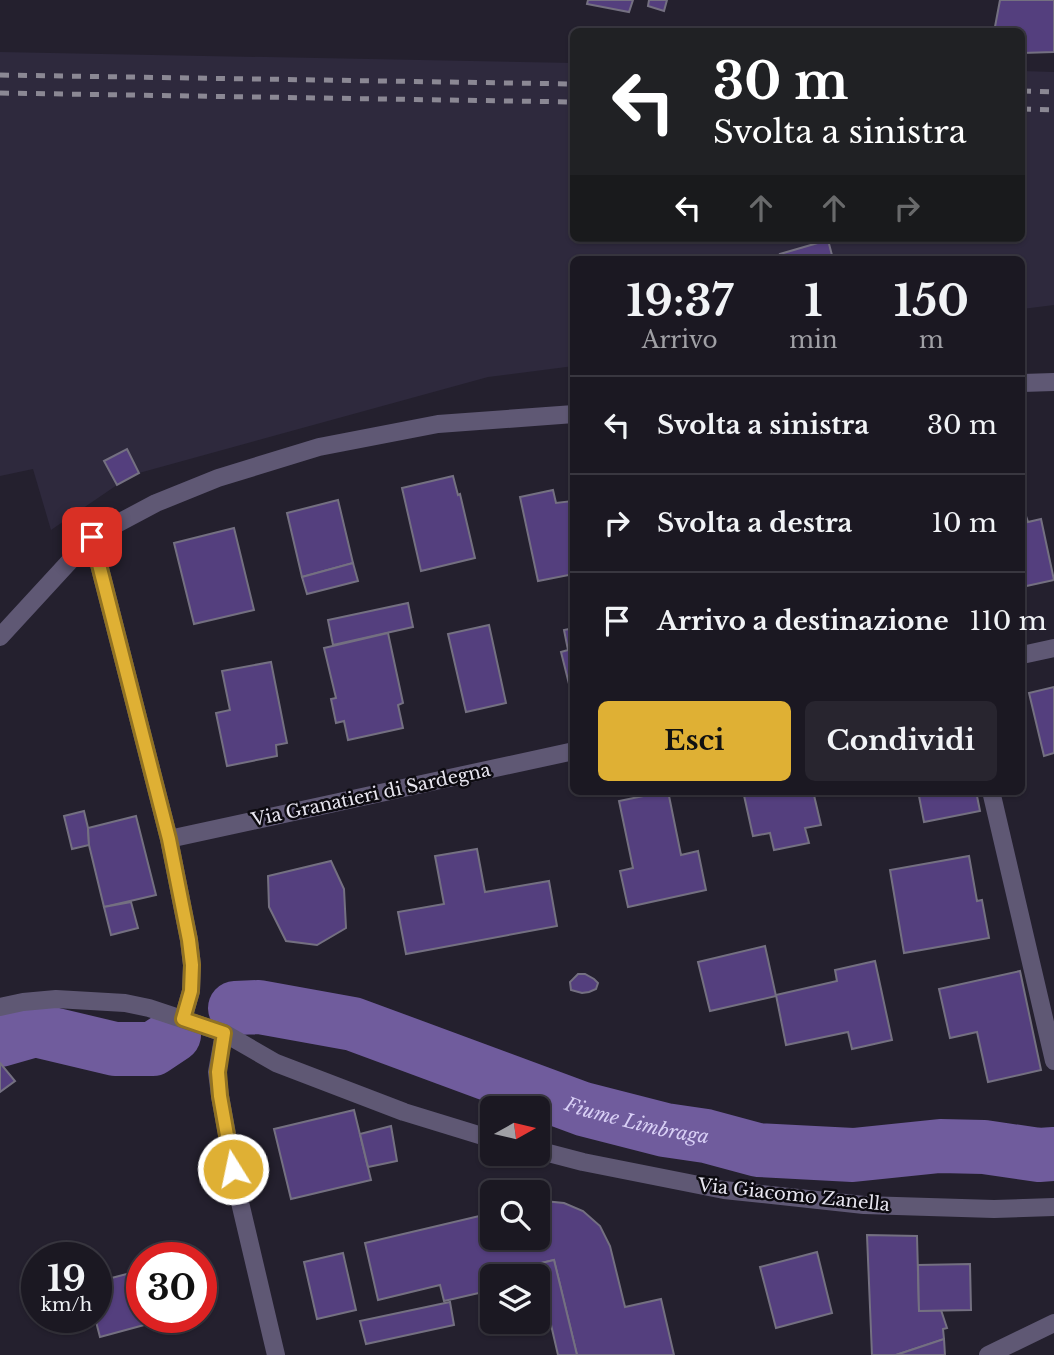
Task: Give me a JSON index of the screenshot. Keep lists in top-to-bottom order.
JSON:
{
  "streets": {
    "street": ["Via Granatieri di Sardegna", "Via Giacomo Zanella"]
  },
  "water": ["Fiume Limbraga"],
  "north": "right",
  "page": {
    "turn": ["30 m", "Svolta a sinistra"],
    "eta": [
      "19:37",
      "Arrivo",
      "1",
      "min",
      "150",
      "m"
    ],
    "list": [
      {
        "name": "Svolta a sinistra",
        "value": "30 m"
      },
      {
        "name": "Svolta a destra",
        "value": "10 m"
      },
      {
        "name": "Arrivo a destinazione",
        "value": "110 m"
      }
    ],
    "buttons": ["Esci", "Condividi"],
    "speed": "19 km/h",
    "limit": "30"
  }
}
